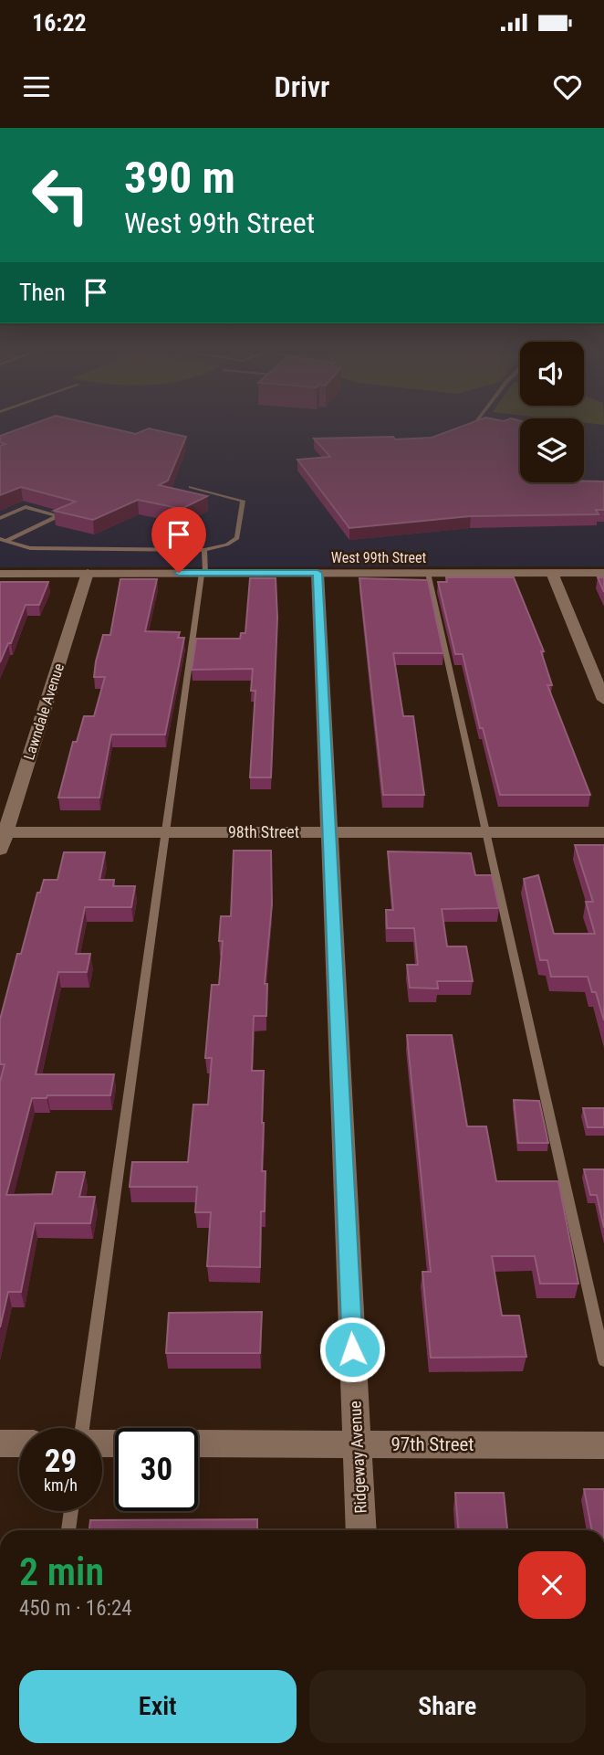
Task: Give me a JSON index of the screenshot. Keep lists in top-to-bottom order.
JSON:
{
  "streets": {
    "street": [
      "West 99th Street",
      "Lawndale Avenue",
      "98th Street",
      "97th Street",
      "Ridgeway Avenue"
    ]
  },
  "crossings": [
    ["West 99th Street", "Lawndale Avenue"],
    ["West 99th Street", "Ridgeway Avenue"],
    ["Lawndale Avenue", "98th Street"],
    ["98th Street", "Ridgeway Avenue"],
    ["97th Street", "Ridgeway Avenue"]
  ],
  "page": {
    "status": "16:22",
    "header": "Drivr",
    "turn": ["390 m", "West 99th Street"],
    "then": "Then",
    "speed": "29 km/h",
    "limit": "30",
    "heading": ["2 min", "450 m · 16:24"],
    "buttons": ["Exit", "Share"]
  }
}
